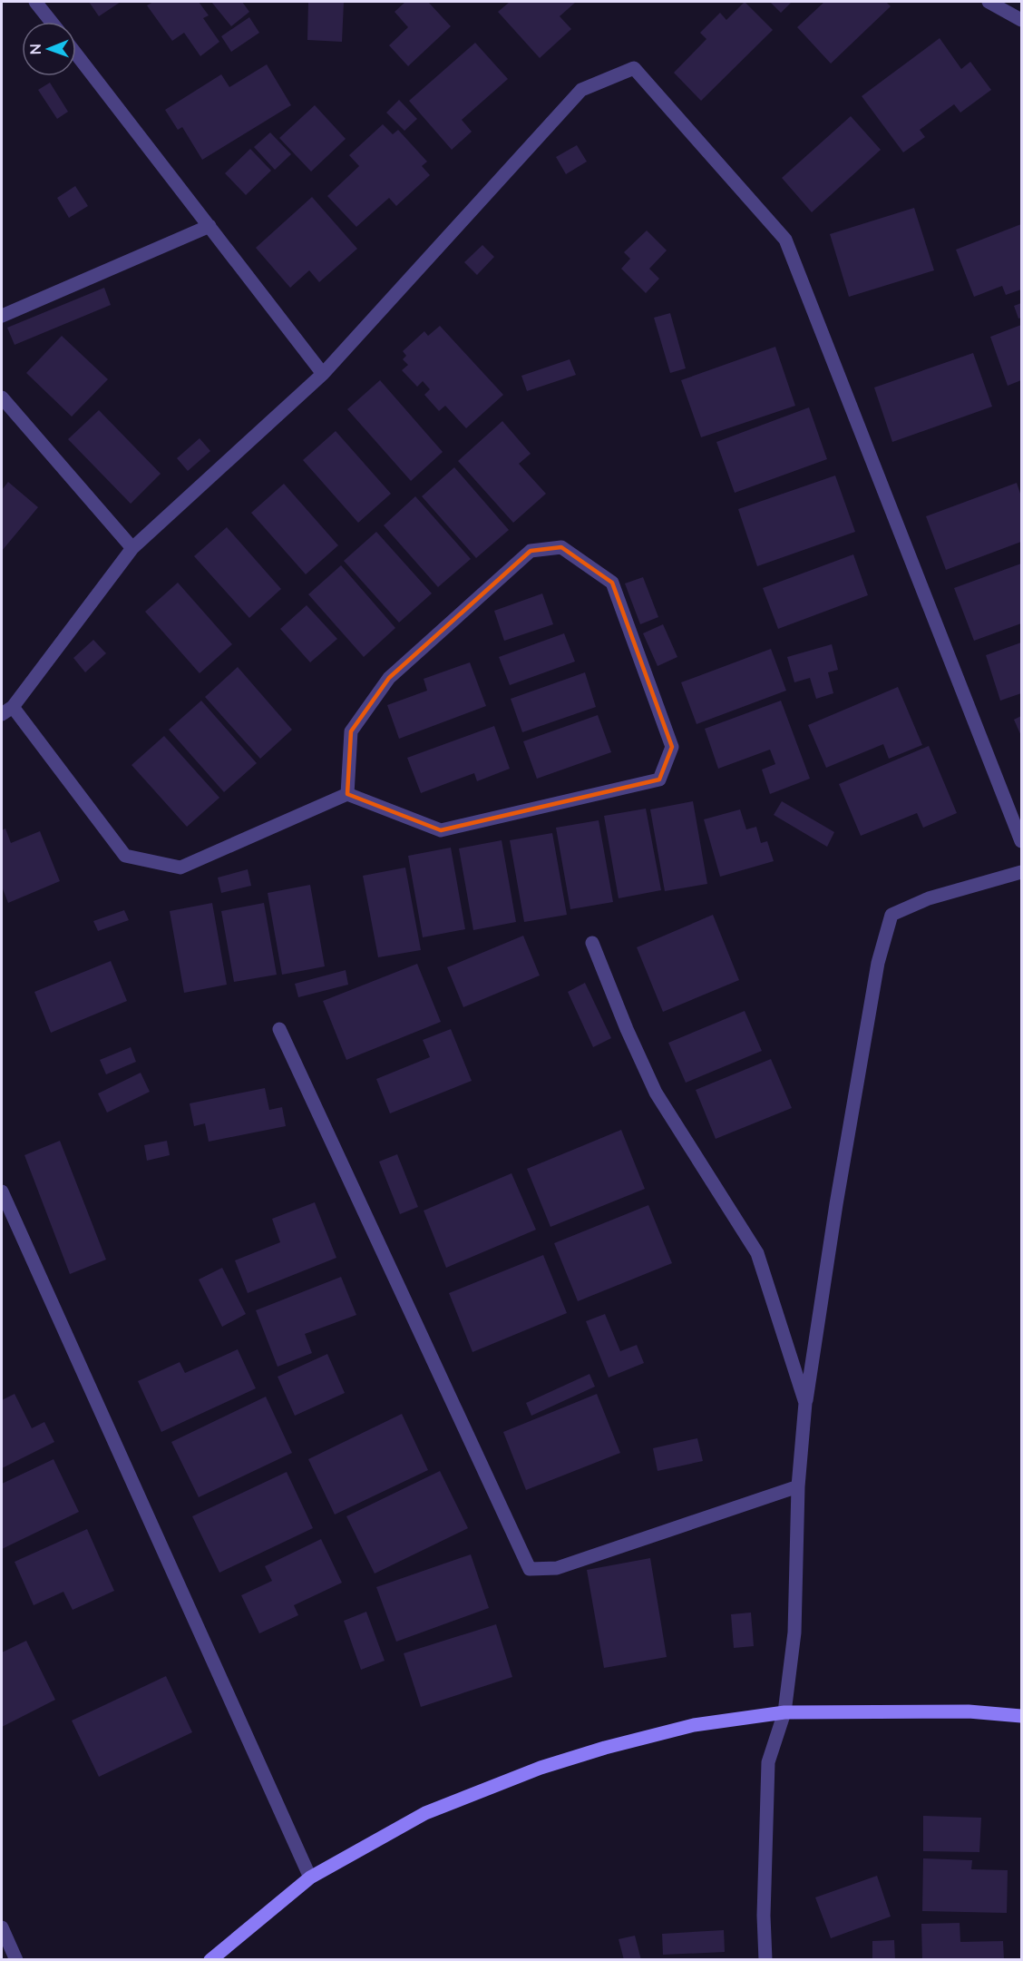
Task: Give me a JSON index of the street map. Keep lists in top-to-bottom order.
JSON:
{
  "north": "left"
}
